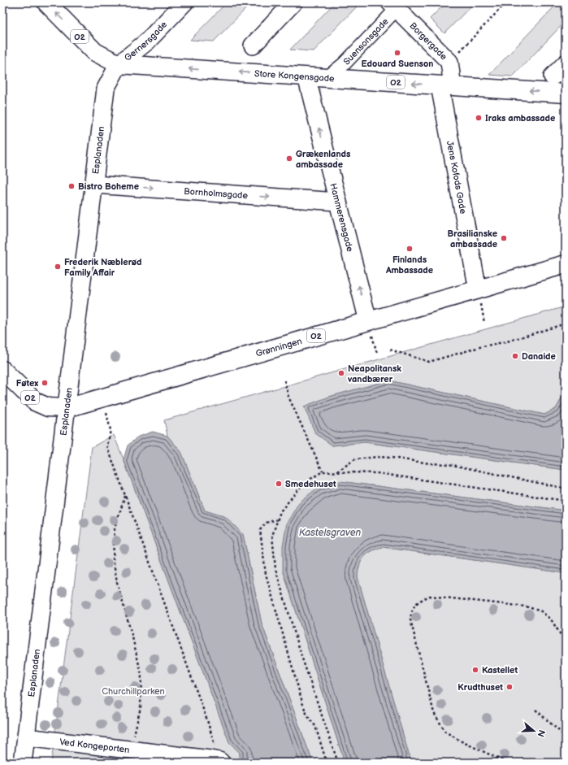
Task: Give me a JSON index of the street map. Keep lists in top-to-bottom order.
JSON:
{
  "streets": {
    "main road": ["O2", "Store Kongensgade", "Grønningen"],
    "street": [
      "Gernersgade",
      "Suensonsgade",
      "Borgergade",
      "Esplanaden",
      "Jens Kofods Gade",
      "Bornholmsgade",
      "Hammerensgade",
      "Ved Kongeporten"
    ]
  },
  "crossings": [
    ["O2", "Esplanaden"],
    ["O2", "Grønningen"],
    ["Gernersgade", "Store Kongensgade"],
    ["Gernersgade", "Esplanaden"],
    ["Suensonsgade", "Borgergade"],
    ["Suensonsgade", "Store Kongensgade"],
    ["Borgergade", "Store Kongensgade"],
    ["Borgergade", "Jens Kofods Gade"],
    ["Store Kongensgade", "Esplanaden"],
    ["Store Kongensgade", "Jens Kofods Gade"],
    ["Store Kongensgade", "Hammerensgade"],
    ["Esplanaden", "Bornholmsgade"],
    ["Esplanaden", "Grønningen"],
    ["Esplanaden", "Ved Kongeporten"],
    ["Jens Kofods Gade", "Grønningen"],
    ["Bornholmsgade", "Hammerensgade"],
    ["Hammerensgade", "Grønningen"]
  ],
  "one_way": ["Store Kongensgade", "Bornholmsgade", "Hammerensgade"],
  "water": ["Kastelsgraven"],
  "parks": ["Churchillparken"],
  "places": [
    "Edouard Suenson",
    "Iraks ambassade",
    "Grækenlands ambassade",
    "Bistro Boheme",
    "Brasilianske ambassade",
    "Finlands Ambassade",
    "Frederik Næblerød Family Affair",
    "Danaide",
    "Neapolitansk vandbærer",
    "Føtex",
    "Smedehuset",
    "Kastellet",
    "Krudthuset"
  ],
  "north": "right"
}
